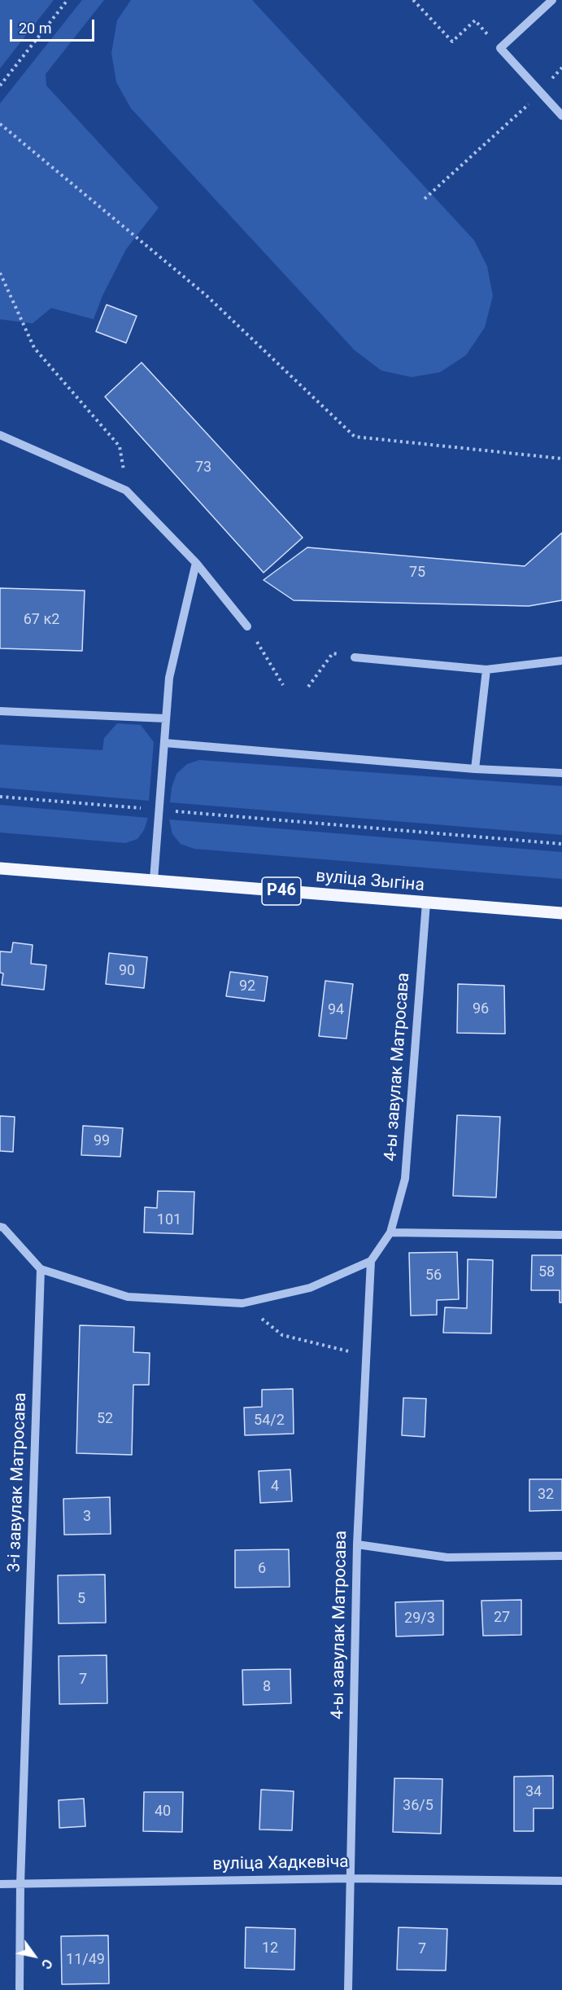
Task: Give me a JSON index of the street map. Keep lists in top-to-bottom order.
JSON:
{
  "streets": {
    "main road": ["вуліца Зыгіна", "Р46"],
    "street": ["4-ы завулак Матросава", "3-і завулак Матросава", "вуліца Хадкевіча"]
  },
  "crossings": [
    ["вуліца Зыгіна", "4-ы завулак Матросава"],
    ["4-ы завулак Матросава", "вуліца Хадкевіча"],
    ["3-і завулак Матросава", "вуліца Хадкевіча"]
  ],
  "house_numbers": [
    "73",
    "75",
    "67 к2",
    "90",
    "92",
    "96",
    "94",
    "99",
    "101",
    "58",
    "56",
    "52",
    "54/2",
    "4",
    "32",
    "3",
    "6",
    "5",
    "27",
    "29/3",
    "7",
    "8",
    "34",
    "36/5",
    "40",
    "12",
    "7",
    "11/49"
  ],
  "scale_bar": "20 m",
  "north": "bottom right"
}
